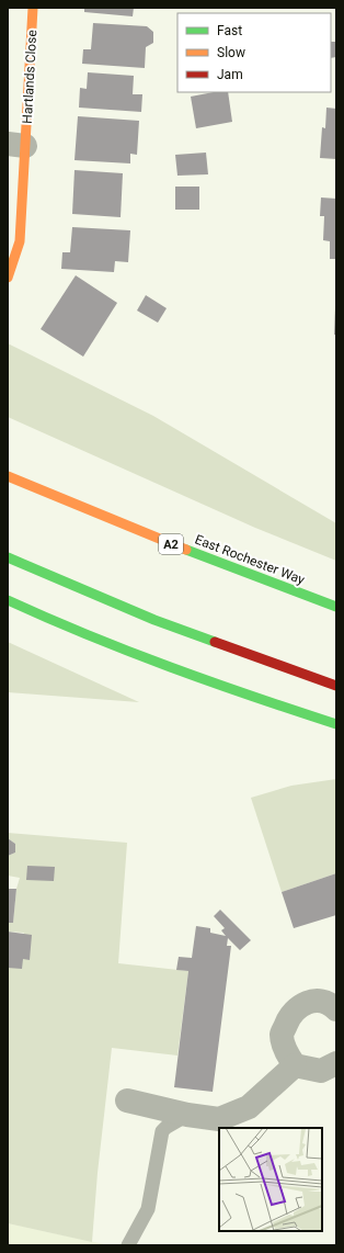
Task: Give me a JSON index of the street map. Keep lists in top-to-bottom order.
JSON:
{
  "streets": {
    "main road": ["Hartlands Close", "A2", "East Rochester Way"]
  },
  "legend": ["Fast", "Slow", "Jam"]
}
